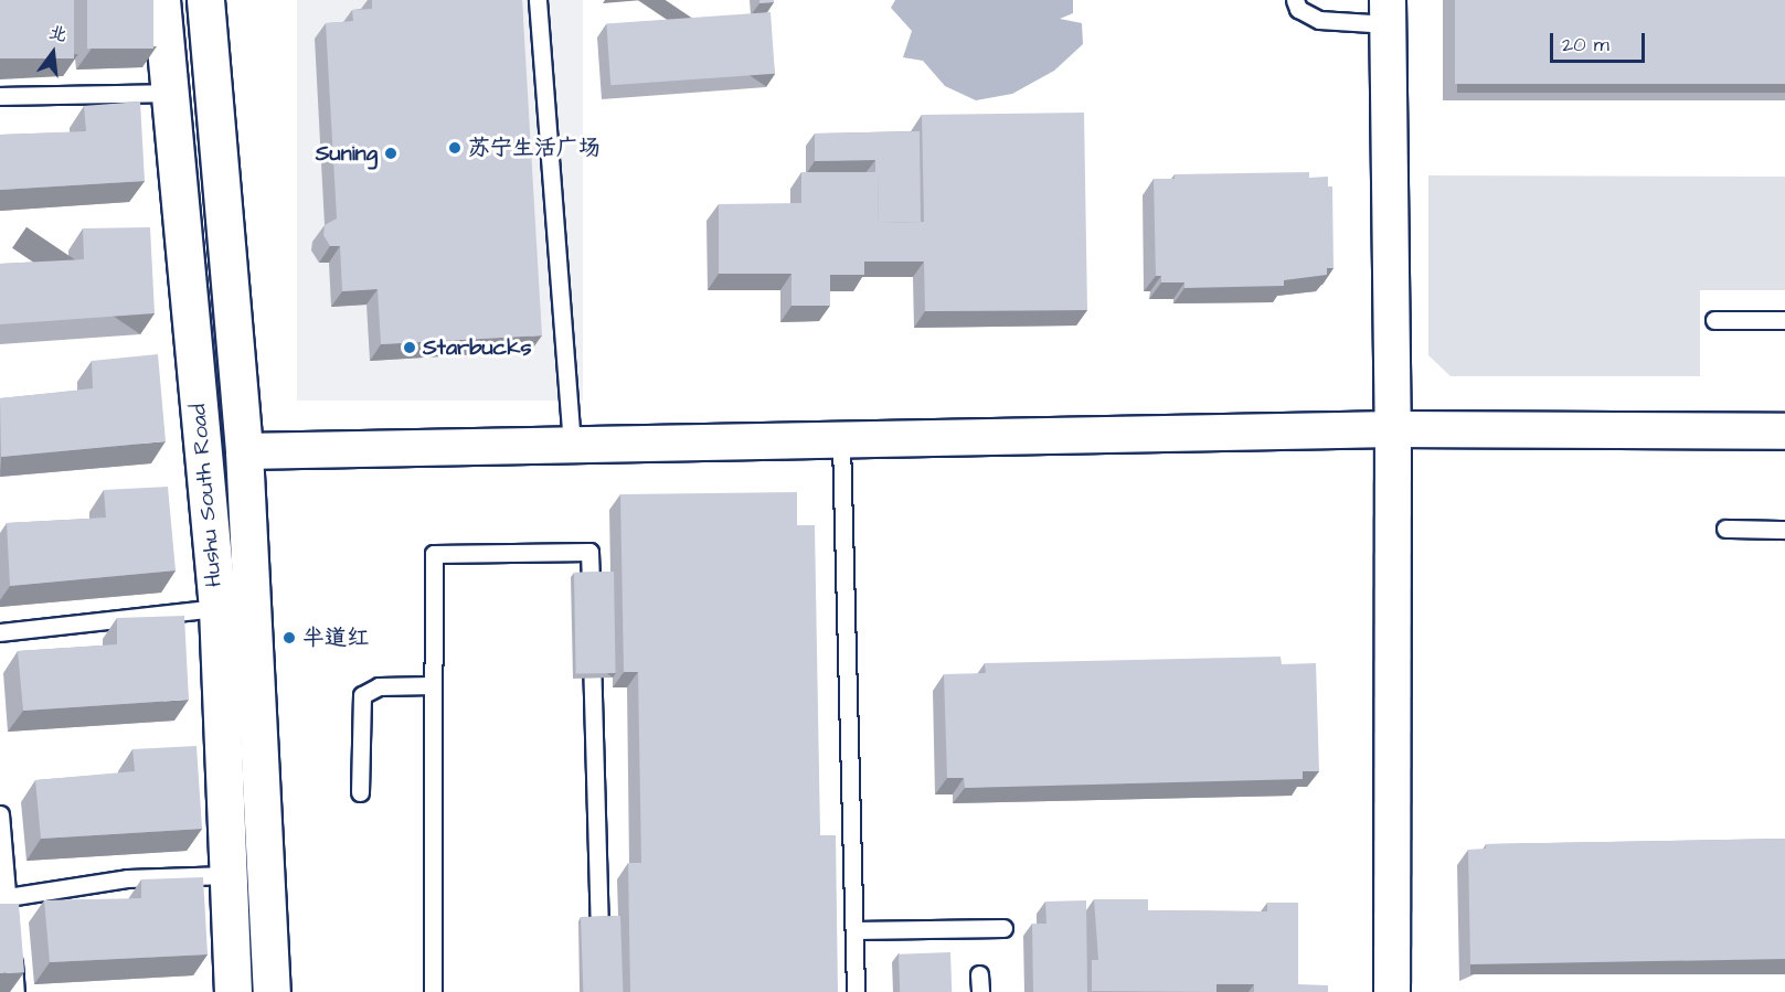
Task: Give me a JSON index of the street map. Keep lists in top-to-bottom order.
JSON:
{
  "streets": {
    "main road": ["Hushu South Road"]
  },
  "places": [
    "苏宁生活广场",
    "Suning",
    "Starbucks",
    "半道红"
  ],
  "scale_bar": "20 m",
  "north": "top"
}
